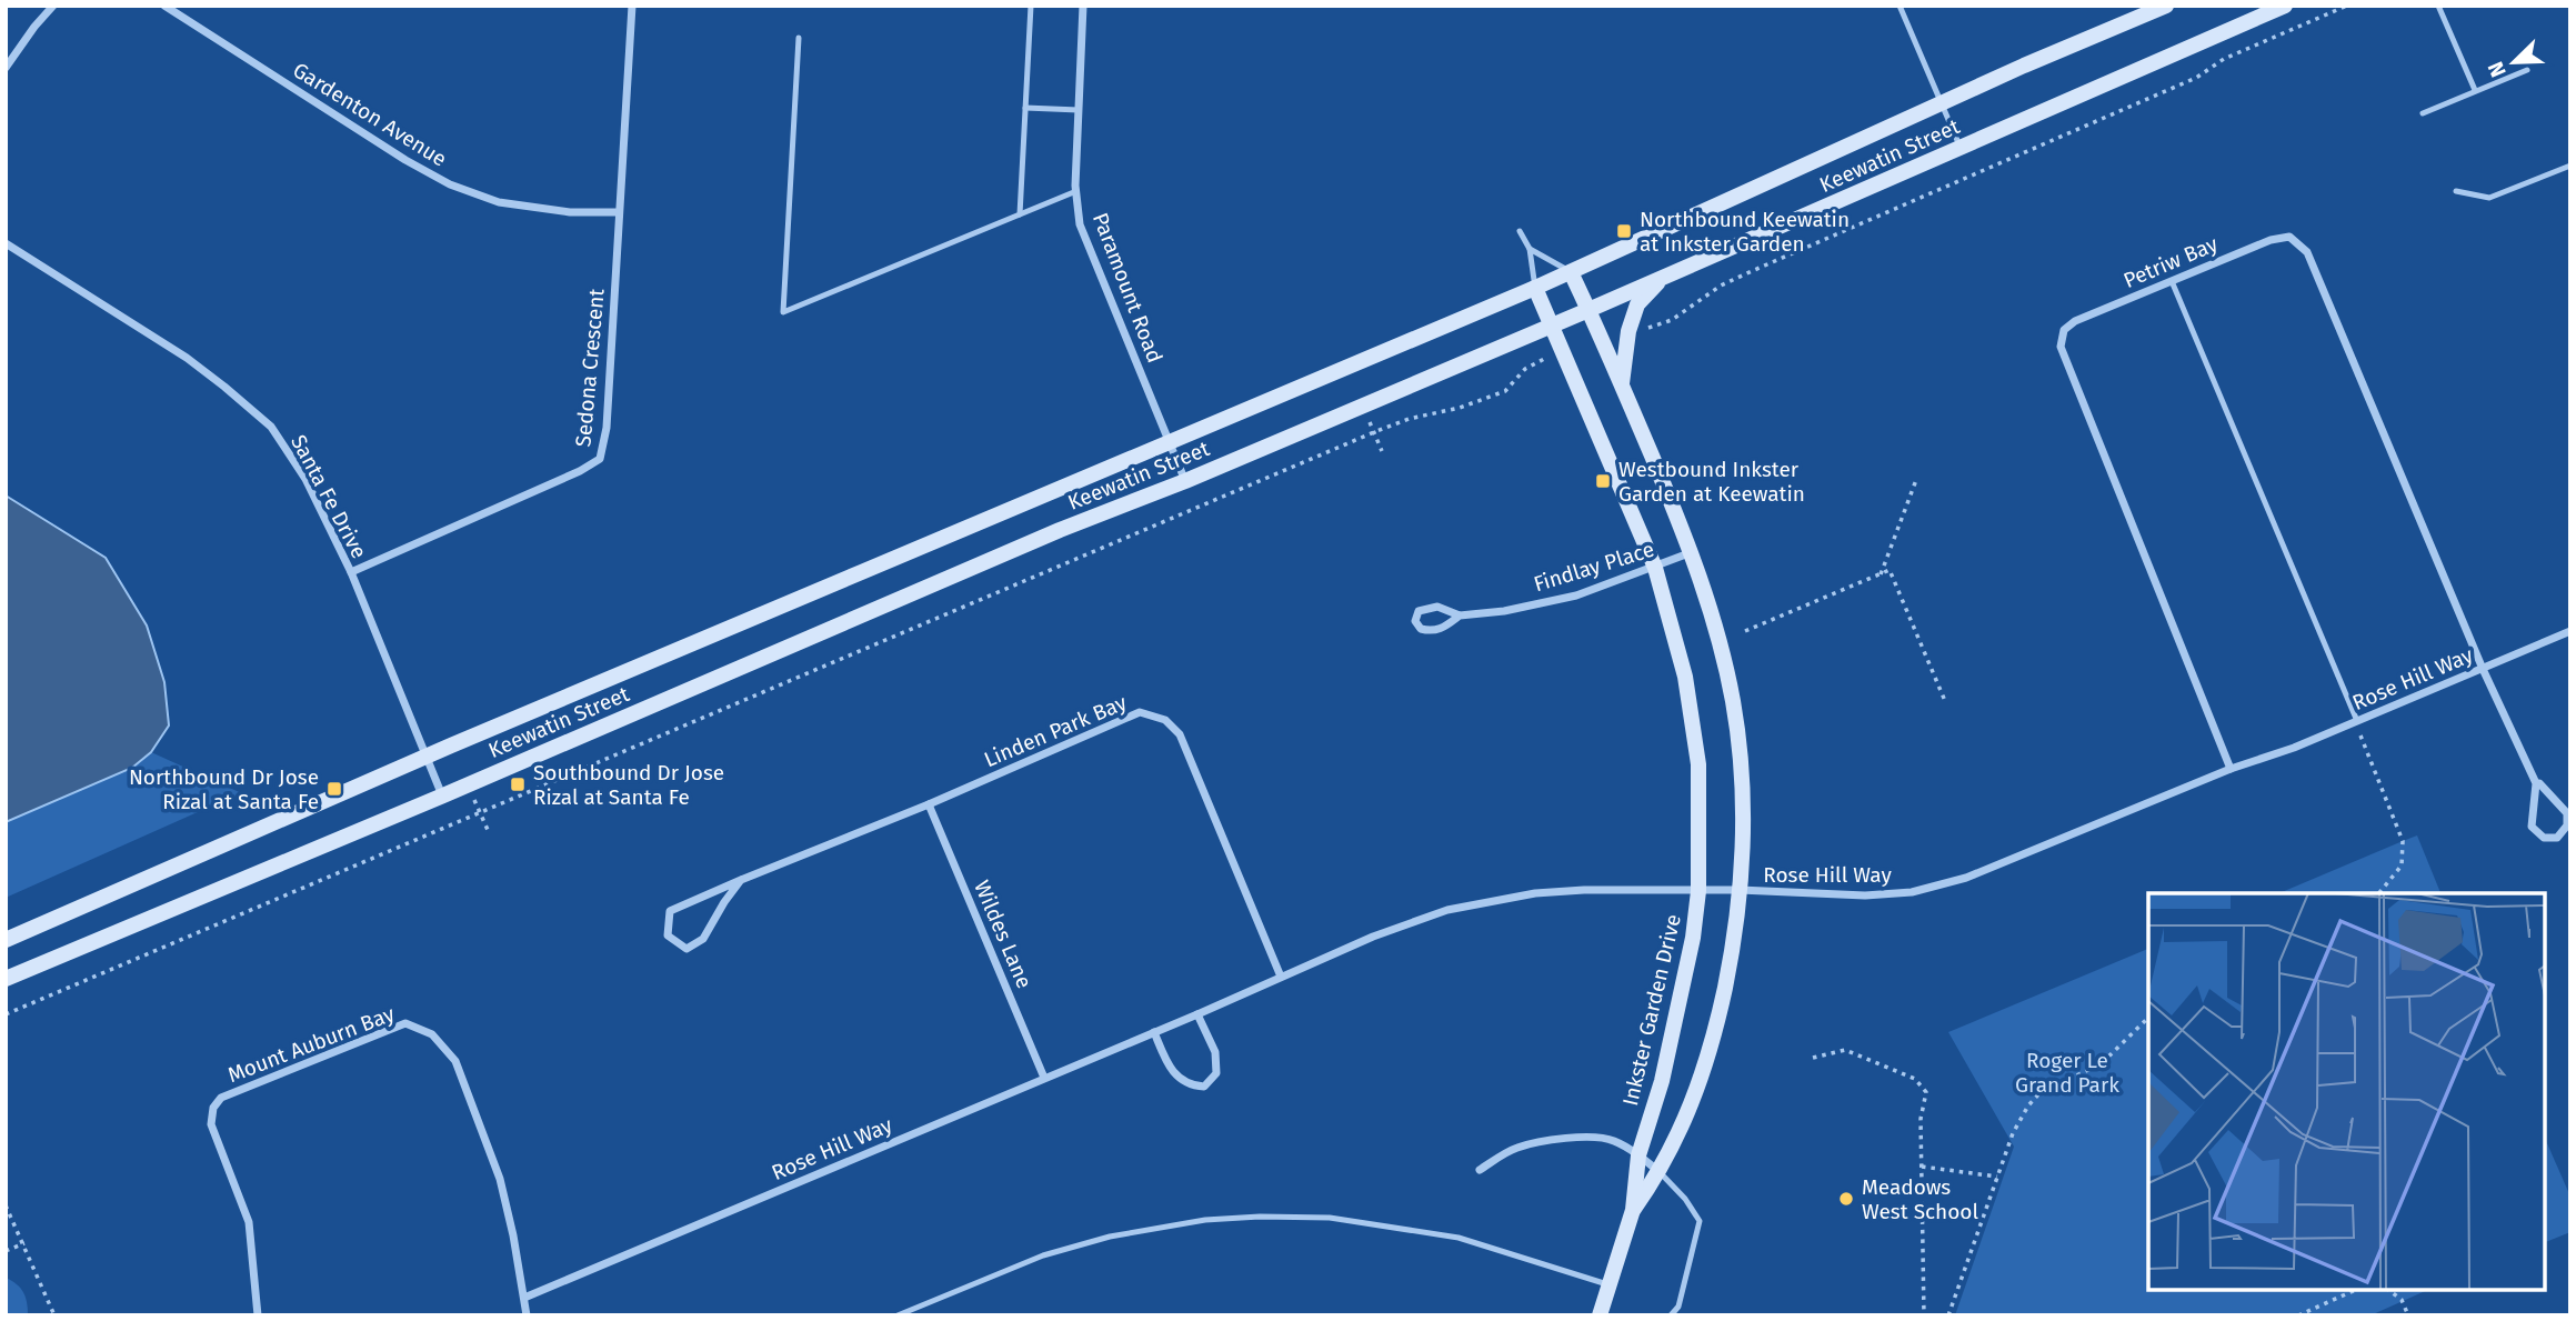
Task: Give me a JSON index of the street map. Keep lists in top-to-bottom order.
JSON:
{
  "streets": {
    "street": [
      "Gardenton Avenue",
      "Keewatin Street",
      "Petriw Bay",
      "Paramount Road",
      "Sedona Crescent",
      "Santa Fe Drive",
      "Findlay Place",
      "Rose Hill Way",
      "Linden Park Bay",
      "Wildes Lane",
      "Inkster Garden Drive",
      "Mount Auburn Bay"
    ]
  },
  "crossings": [
    ["Gardenton Avenue", "Sedona Crescent"],
    ["Keewatin Street", "Paramount Road"],
    ["Keewatin Street", "Santa Fe Drive"],
    ["Keewatin Street", "Inkster Garden Drive"],
    ["Petriw Bay", "Rose Hill Way"],
    ["Sedona Crescent", "Santa Fe Drive"],
    ["Findlay Place", "Inkster Garden Drive"],
    ["Rose Hill Way", "Linden Park Bay"],
    ["Rose Hill Way", "Wildes Lane"],
    ["Rose Hill Way", "Inkster Garden Drive"],
    ["Rose Hill Way", "Mount Auburn Bay"],
    ["Linden Park Bay", "Wildes Lane"]
  ],
  "parks": ["Roger Le Grand Park"],
  "places": {
    "transit": [
      "Northbound Keewatin at Inkster Garden",
      "Westbound Inkster Garden at Keewatin",
      "Southbound Dr Jose Rizal at Santa Fe",
      "Northbound Dr Jose Rizal at Santa Fe"
    ],
    "other": ["Meadows West School"]
  },
  "north": "bottom left"
}
